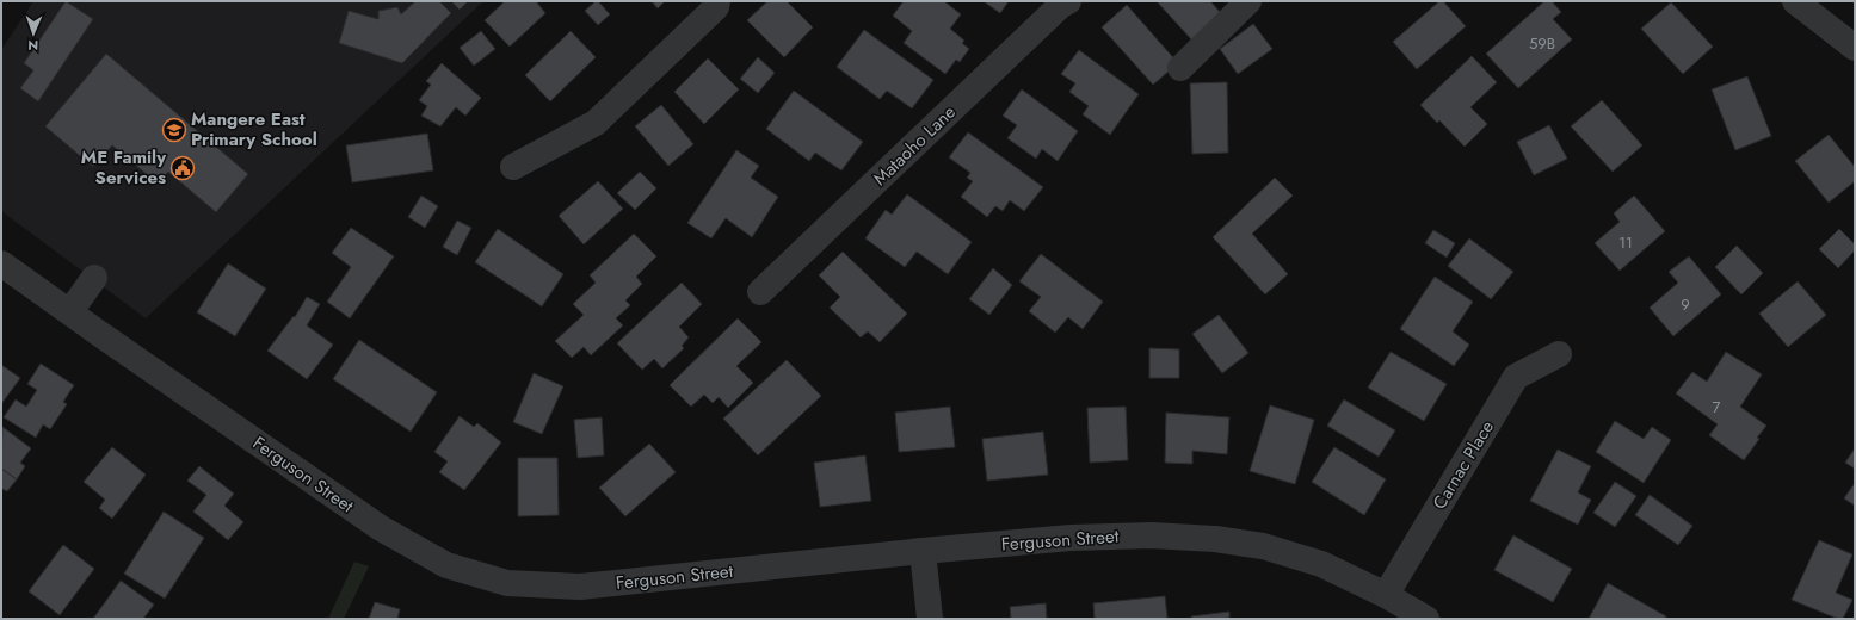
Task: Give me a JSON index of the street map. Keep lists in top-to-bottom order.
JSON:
{
  "streets": {
    "street": ["Mataoho Lane", "Carnac Place", "Ferguson Street"]
  },
  "crossings": [
    ["Carnac Place", "Ferguson Street"]
  ],
  "places": {
    "school or university": ["Mangere East Primary School"],
    "public building": ["ME Family Services"]
  },
  "house_numbers": [
    "59B",
    "11",
    "9",
    "7"
  ],
  "north": "bottom"
}
